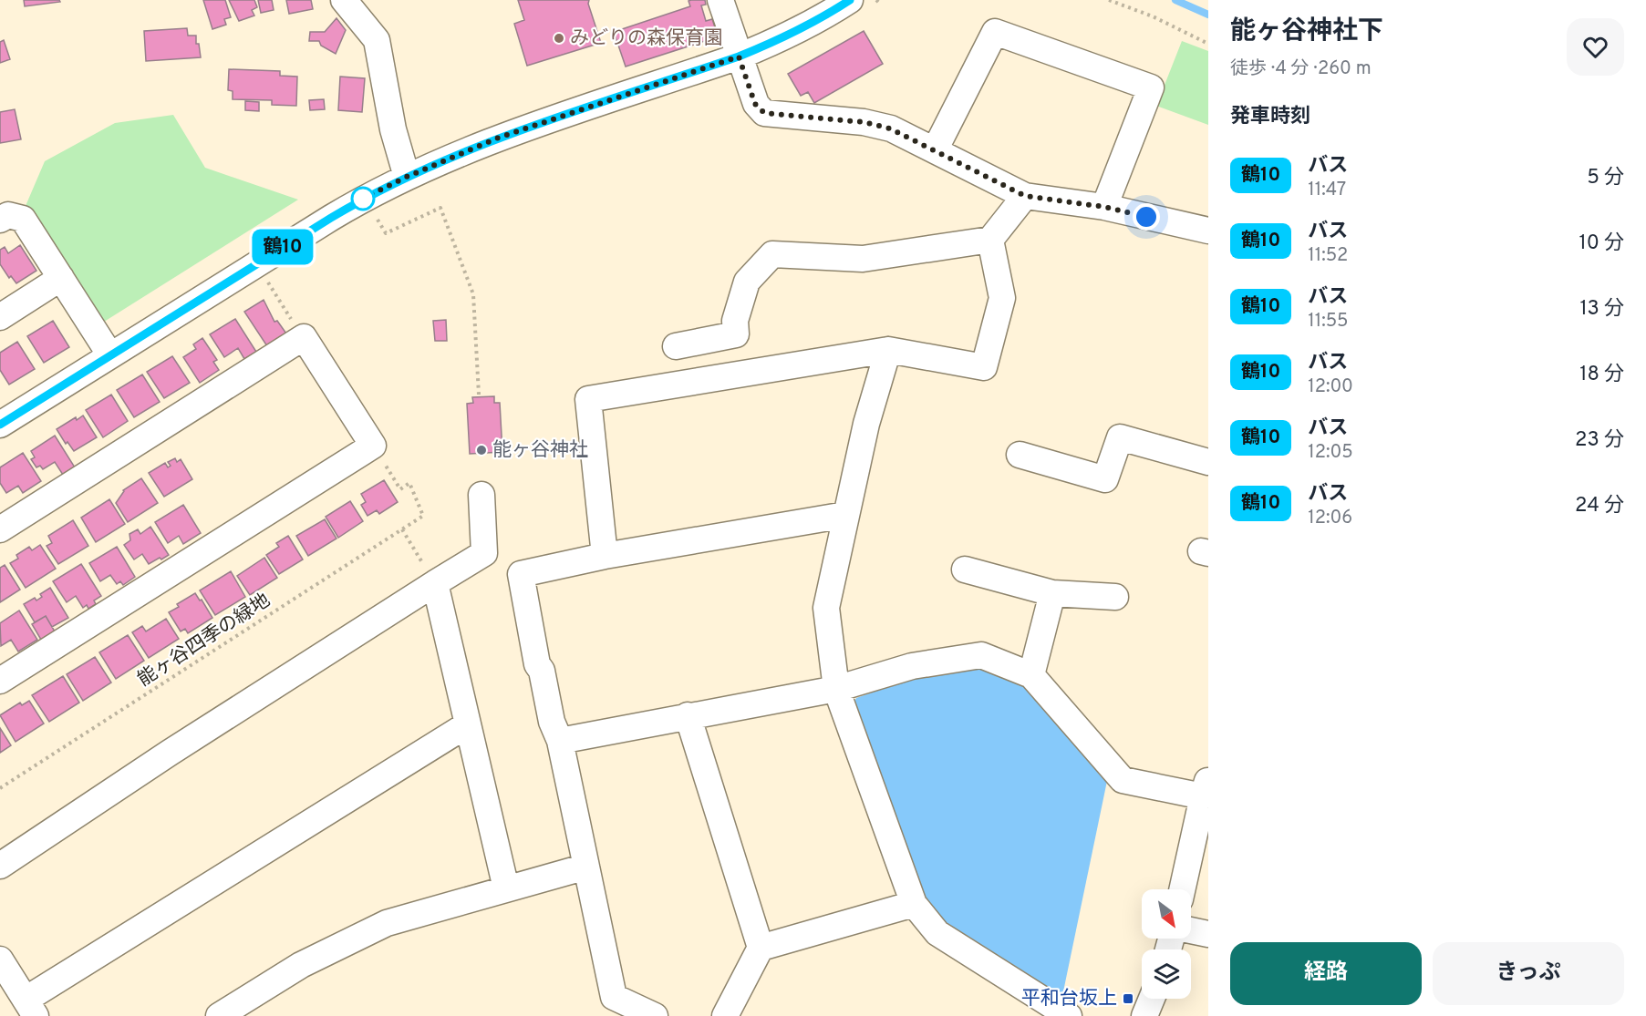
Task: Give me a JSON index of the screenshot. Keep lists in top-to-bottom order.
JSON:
{
  "streets": {
    "path": ["能ヶ谷四季の緑地"]
  },
  "places": {
    "other": ["みどりの森保育園", "能ヶ谷神社"],
    "transit": ["平和台坂上"]
  },
  "lines": ["bus line 鶴10"],
  "north": "bottom right",
  "page": {
    "on_map": "鶴10",
    "heading": [
      ["能ヶ谷神社下", "徒歩 · 4 分 · 260 m"],
      "発車時刻"
    ],
    "list": [
      {
        "mark": "鶴10",
        "name": "バス",
        "note": "11:47",
        "value": "5 分"
      },
      {
        "mark": "鶴10",
        "name": "バス",
        "note": "11:52",
        "value": "10 分"
      },
      {
        "mark": "鶴10",
        "name": "バス",
        "note": "11:55",
        "value": "13 分"
      },
      {
        "mark": "鶴10",
        "name": "バス",
        "note": "12:00",
        "value": "18 分"
      },
      {
        "mark": "鶴10",
        "name": "バス",
        "note": "12:05",
        "value": "23 分"
      },
      {
        "mark": "鶴10",
        "name": "バス",
        "note": "12:06",
        "value": "24 分"
      }
    ],
    "buttons": ["経路", "きっぷ"]
  }
}
